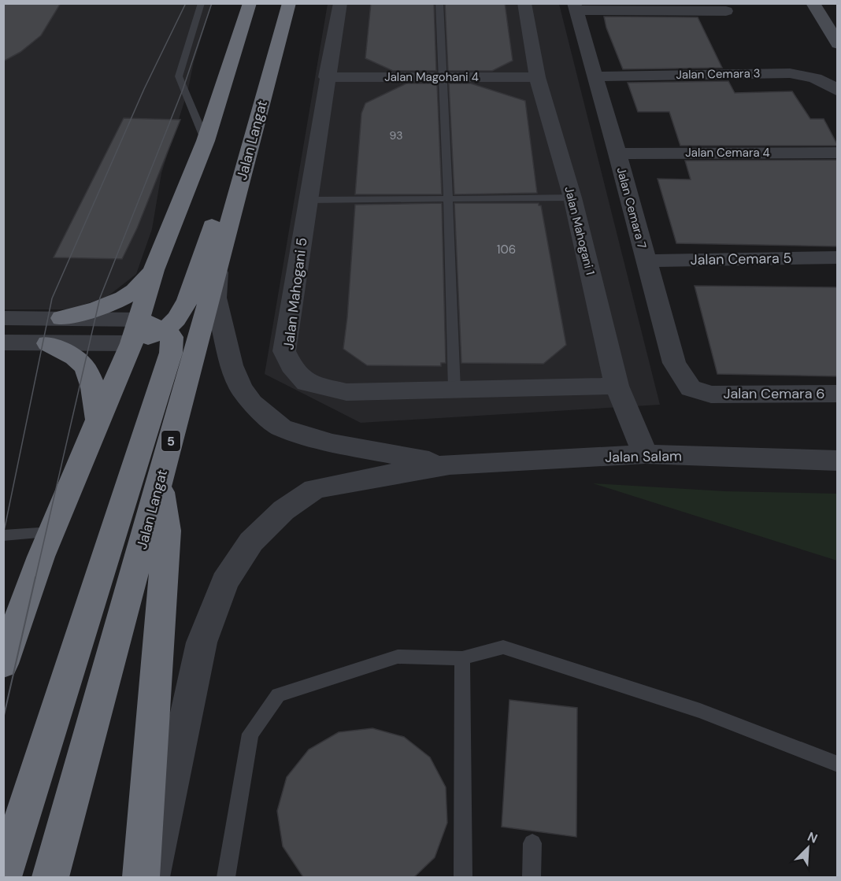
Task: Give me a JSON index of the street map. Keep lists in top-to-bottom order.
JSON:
{
  "streets": {
    "highway": ["Jalan Langat", "5"],
    "street": [
      "Jalan Cemara 3",
      "Jalan Magohani 4",
      "Jalan Cemara 4",
      "Jalan Cemara 7",
      "Jalan Mahogani 1",
      "Jalan Cemara 5",
      "Jalan Mahogani 5",
      "Jalan Cemara 6",
      "Jalan Salam"
    ]
  },
  "crossings": [
    ["Jalan Cemara 3", "Jalan Cemara 7"],
    ["Jalan Magohani 4", "Jalan Mahogani 1"],
    ["Jalan Magohani 4", "Jalan Mahogani 5"],
    ["Jalan Langat", "5"],
    ["Jalan Cemara 4", "Jalan Cemara 7"],
    ["Jalan Cemara 7", "Jalan Cemara 5"],
    ["Jalan Cemara 7", "Jalan Cemara 6"],
    ["Jalan Mahogani 1", "Jalan Mahogani 5"],
    ["Jalan Mahogani 1", "Jalan Salam"]
  ],
  "house_numbers": ["93", "106"],
  "north": "top right"
}
